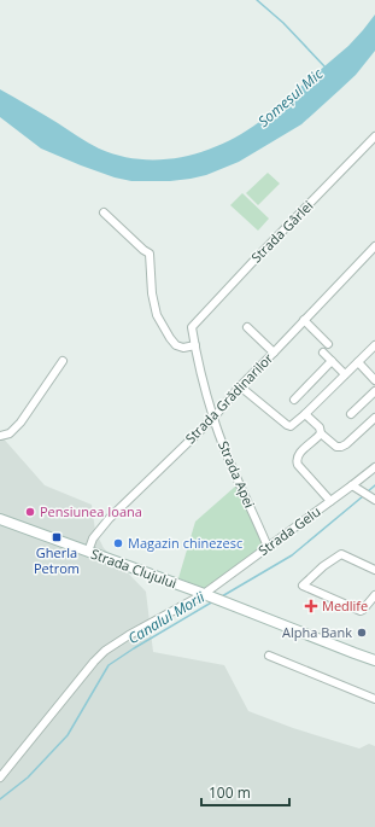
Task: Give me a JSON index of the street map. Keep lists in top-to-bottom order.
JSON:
{
  "streets": {
    "main road": ["Strada Clujului"],
    "street": [
      "Strada Gârlei",
      "Strada Grădinarilor",
      "Strada Apei",
      "Strada Gelu"
    ]
  },
  "crossings": [
    ["Strada Gârlei", "Strada Apei"],
    ["Strada Grădinarilor", "Strada Apei"],
    ["Strada Grădinarilor", "Strada Clujului"],
    ["Strada Apei", "Strada Gelu"],
    ["Strada Gelu", "Strada Clujului"]
  ],
  "water": ["Someșul Mic", "Canalul Morii"],
  "places": {
    "other": ["Pensiunea Ioana", "Magazin chinezesc", "Alpha Bank"],
    "transit": ["Gherla Petrom"],
    "health": ["Medlife"]
  },
  "scale_bar": "100 m"
}
